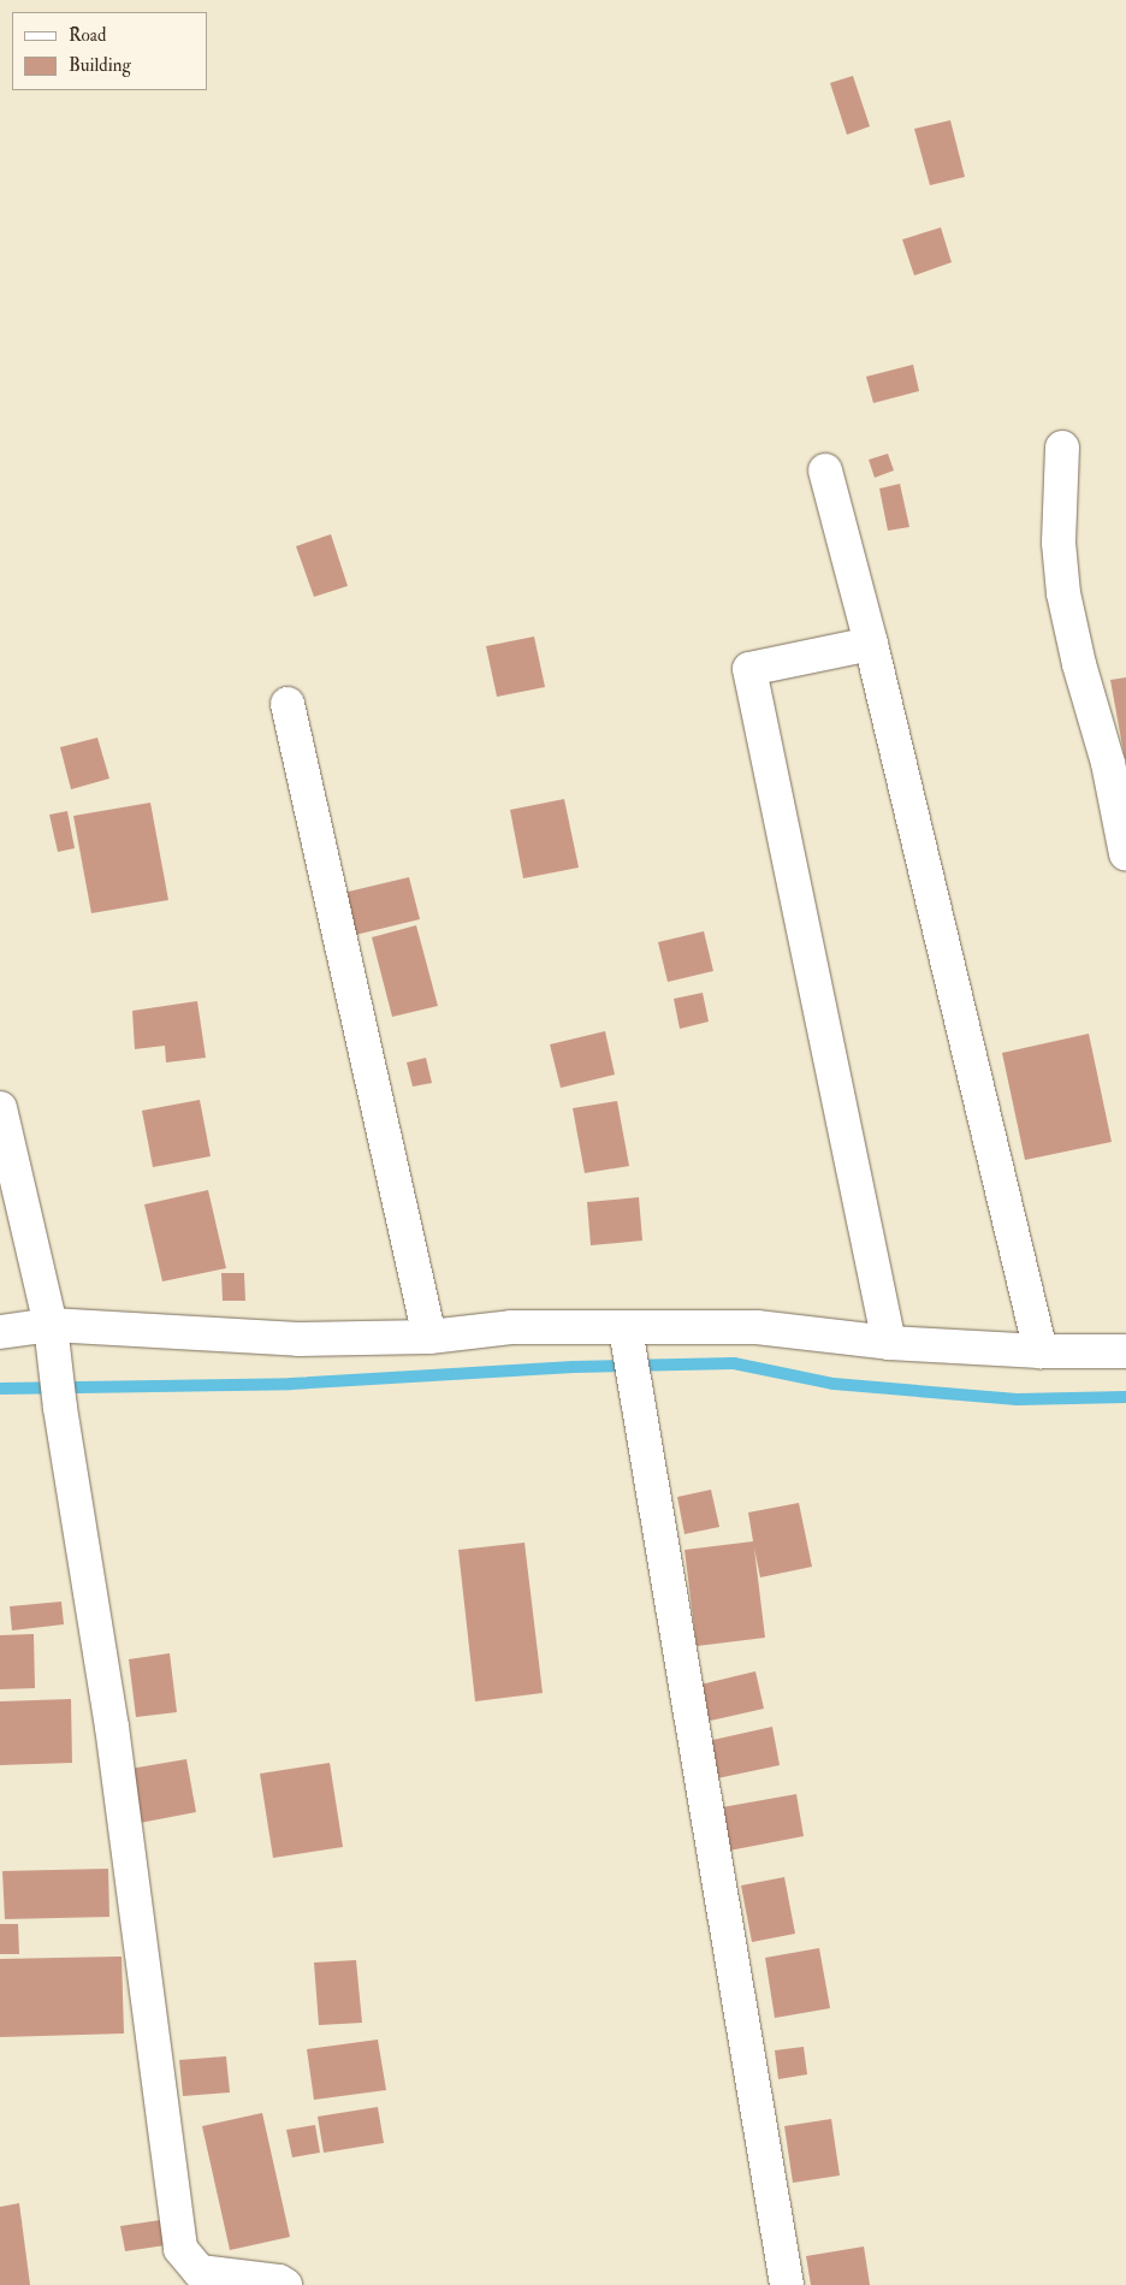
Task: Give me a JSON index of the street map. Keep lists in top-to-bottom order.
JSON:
{
  "legend": ["Road", "Building"]
}
